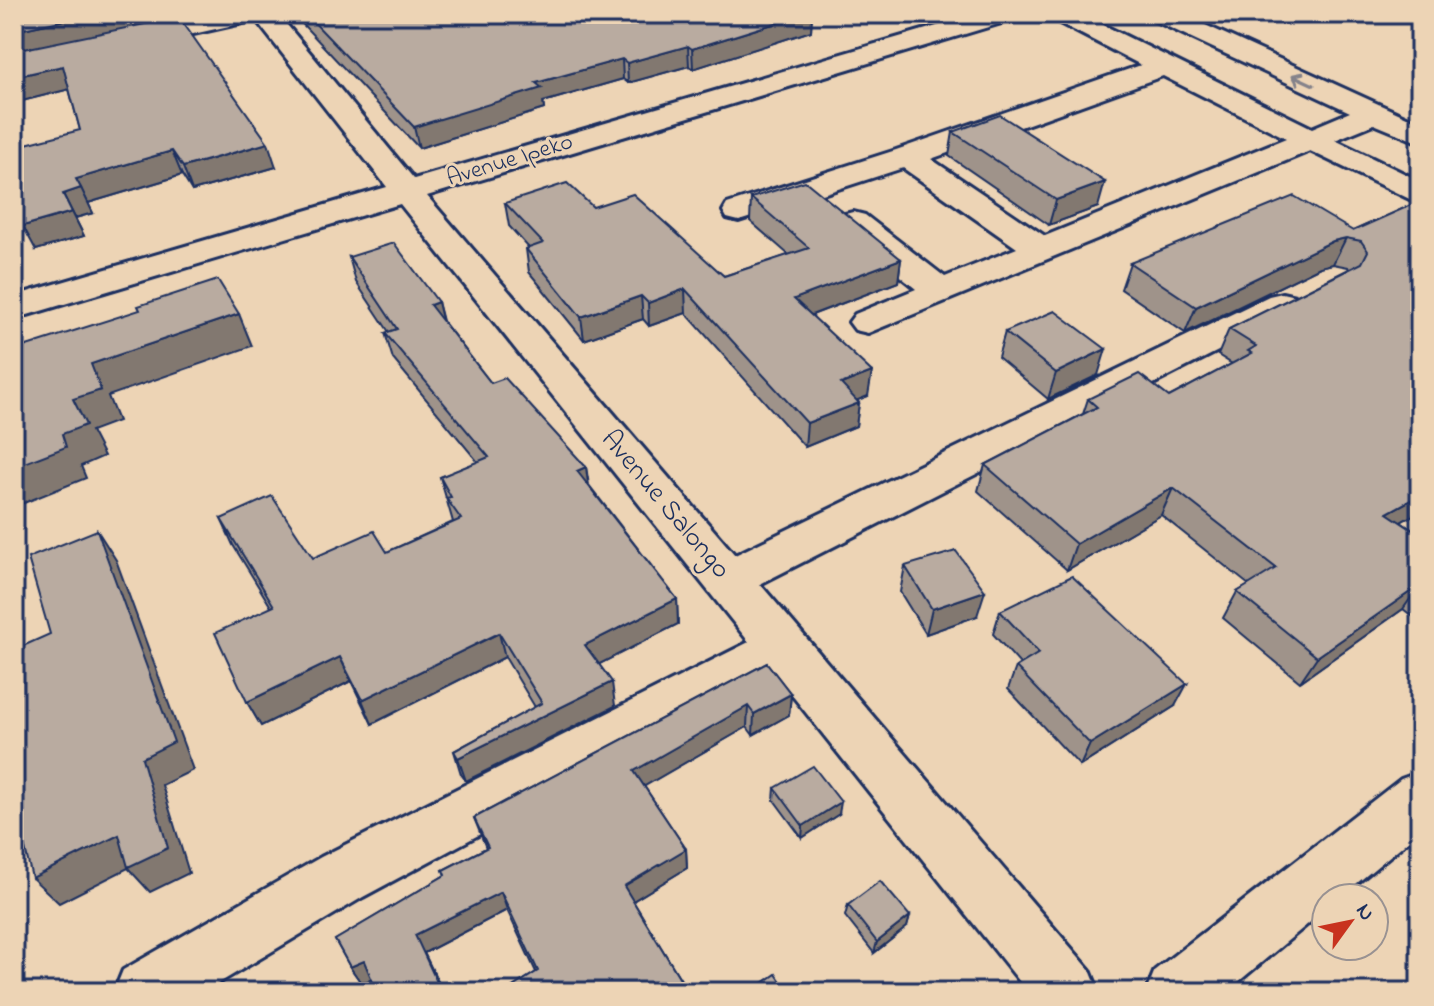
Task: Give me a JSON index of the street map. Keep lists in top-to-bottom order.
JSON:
{
  "streets": {
    "street": ["Avenue Ipeko", "Avenue Salongo"]
  },
  "crossings": [
    ["Avenue Ipeko", "Avenue Salongo"]
  ],
  "north": "top right"
}
